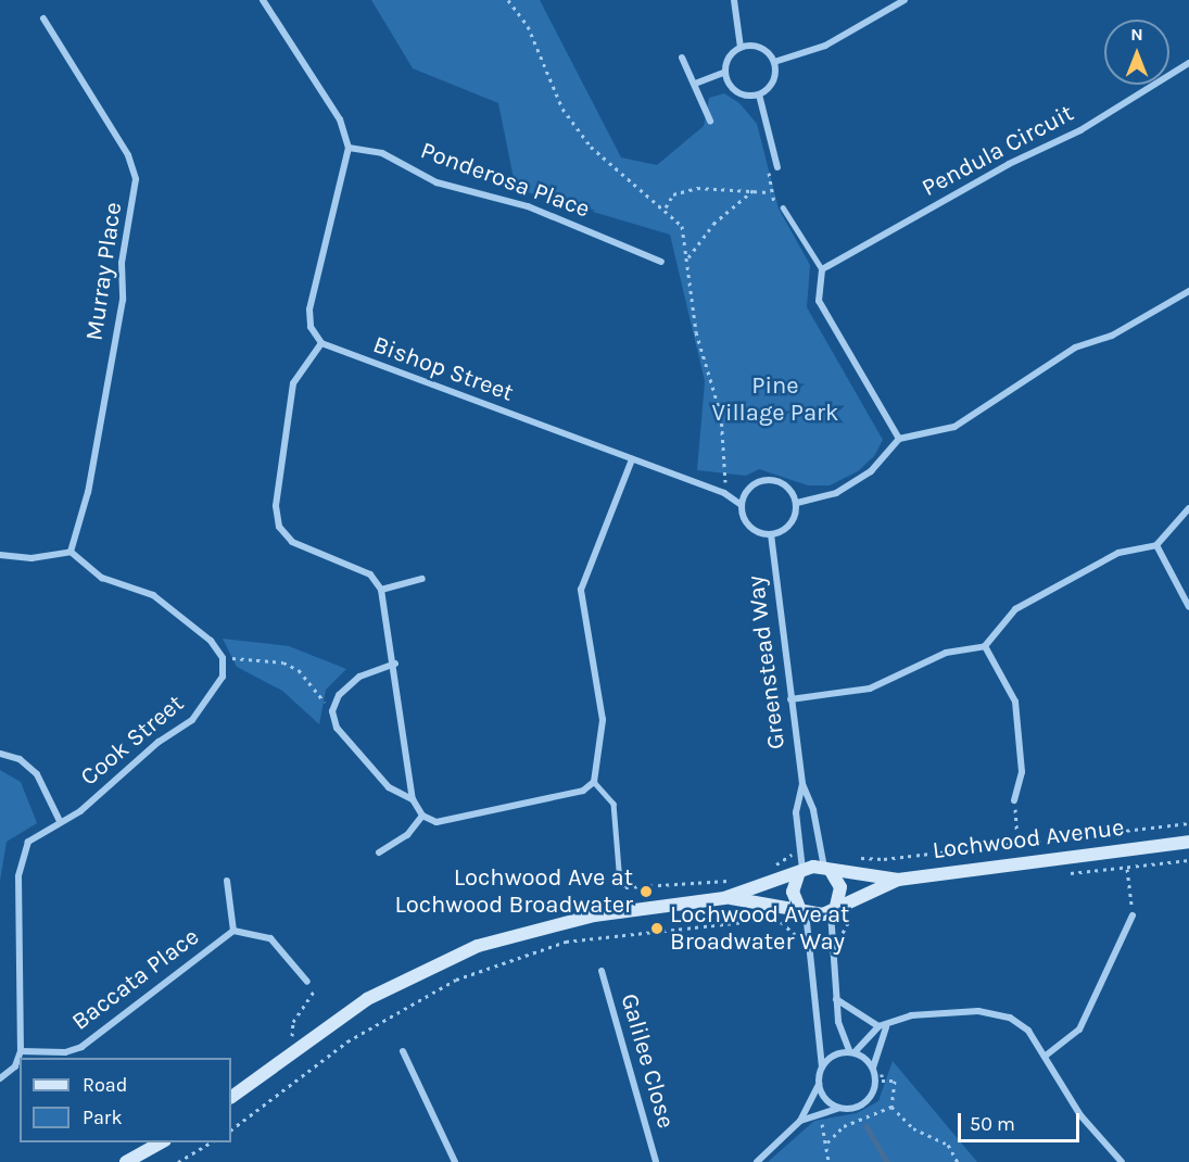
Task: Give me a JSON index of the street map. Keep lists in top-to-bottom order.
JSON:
{
  "streets": {
    "street": [
      "Pendula Circuit",
      "Ponderosa Place",
      "Murray Place",
      "Bishop Street",
      "Greenstead Way",
      "Cook Street",
      "Lochwood Avenue",
      "Baccata Place",
      "Galilee Close"
    ]
  },
  "crossings": [
    ["Bishop Street", "Greenstead Way"],
    ["Greenstead Way", "Lochwood Avenue"],
    ["Cook Street", "Baccata Place"]
  ],
  "parks": ["Pine Village Park"],
  "places": ["Lochwood Ave at Lochwood Broadwater", "Lochwood Ave at Broadwater Way"],
  "legend": ["Road", "Park"],
  "scale_bar": "50 m",
  "north": "top"
}
